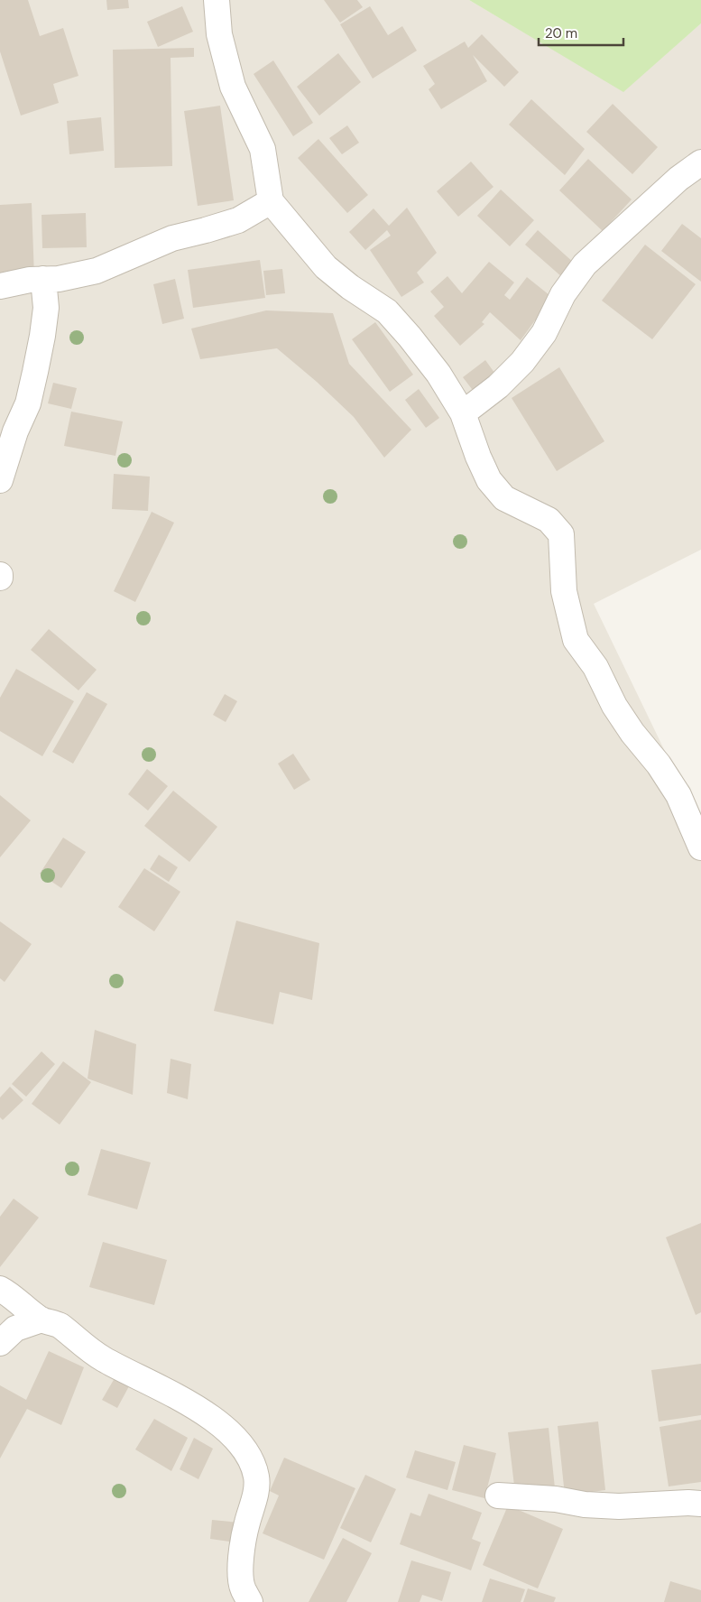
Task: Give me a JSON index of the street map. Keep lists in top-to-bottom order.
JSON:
{
  "scale_bar": "20 m"
}
